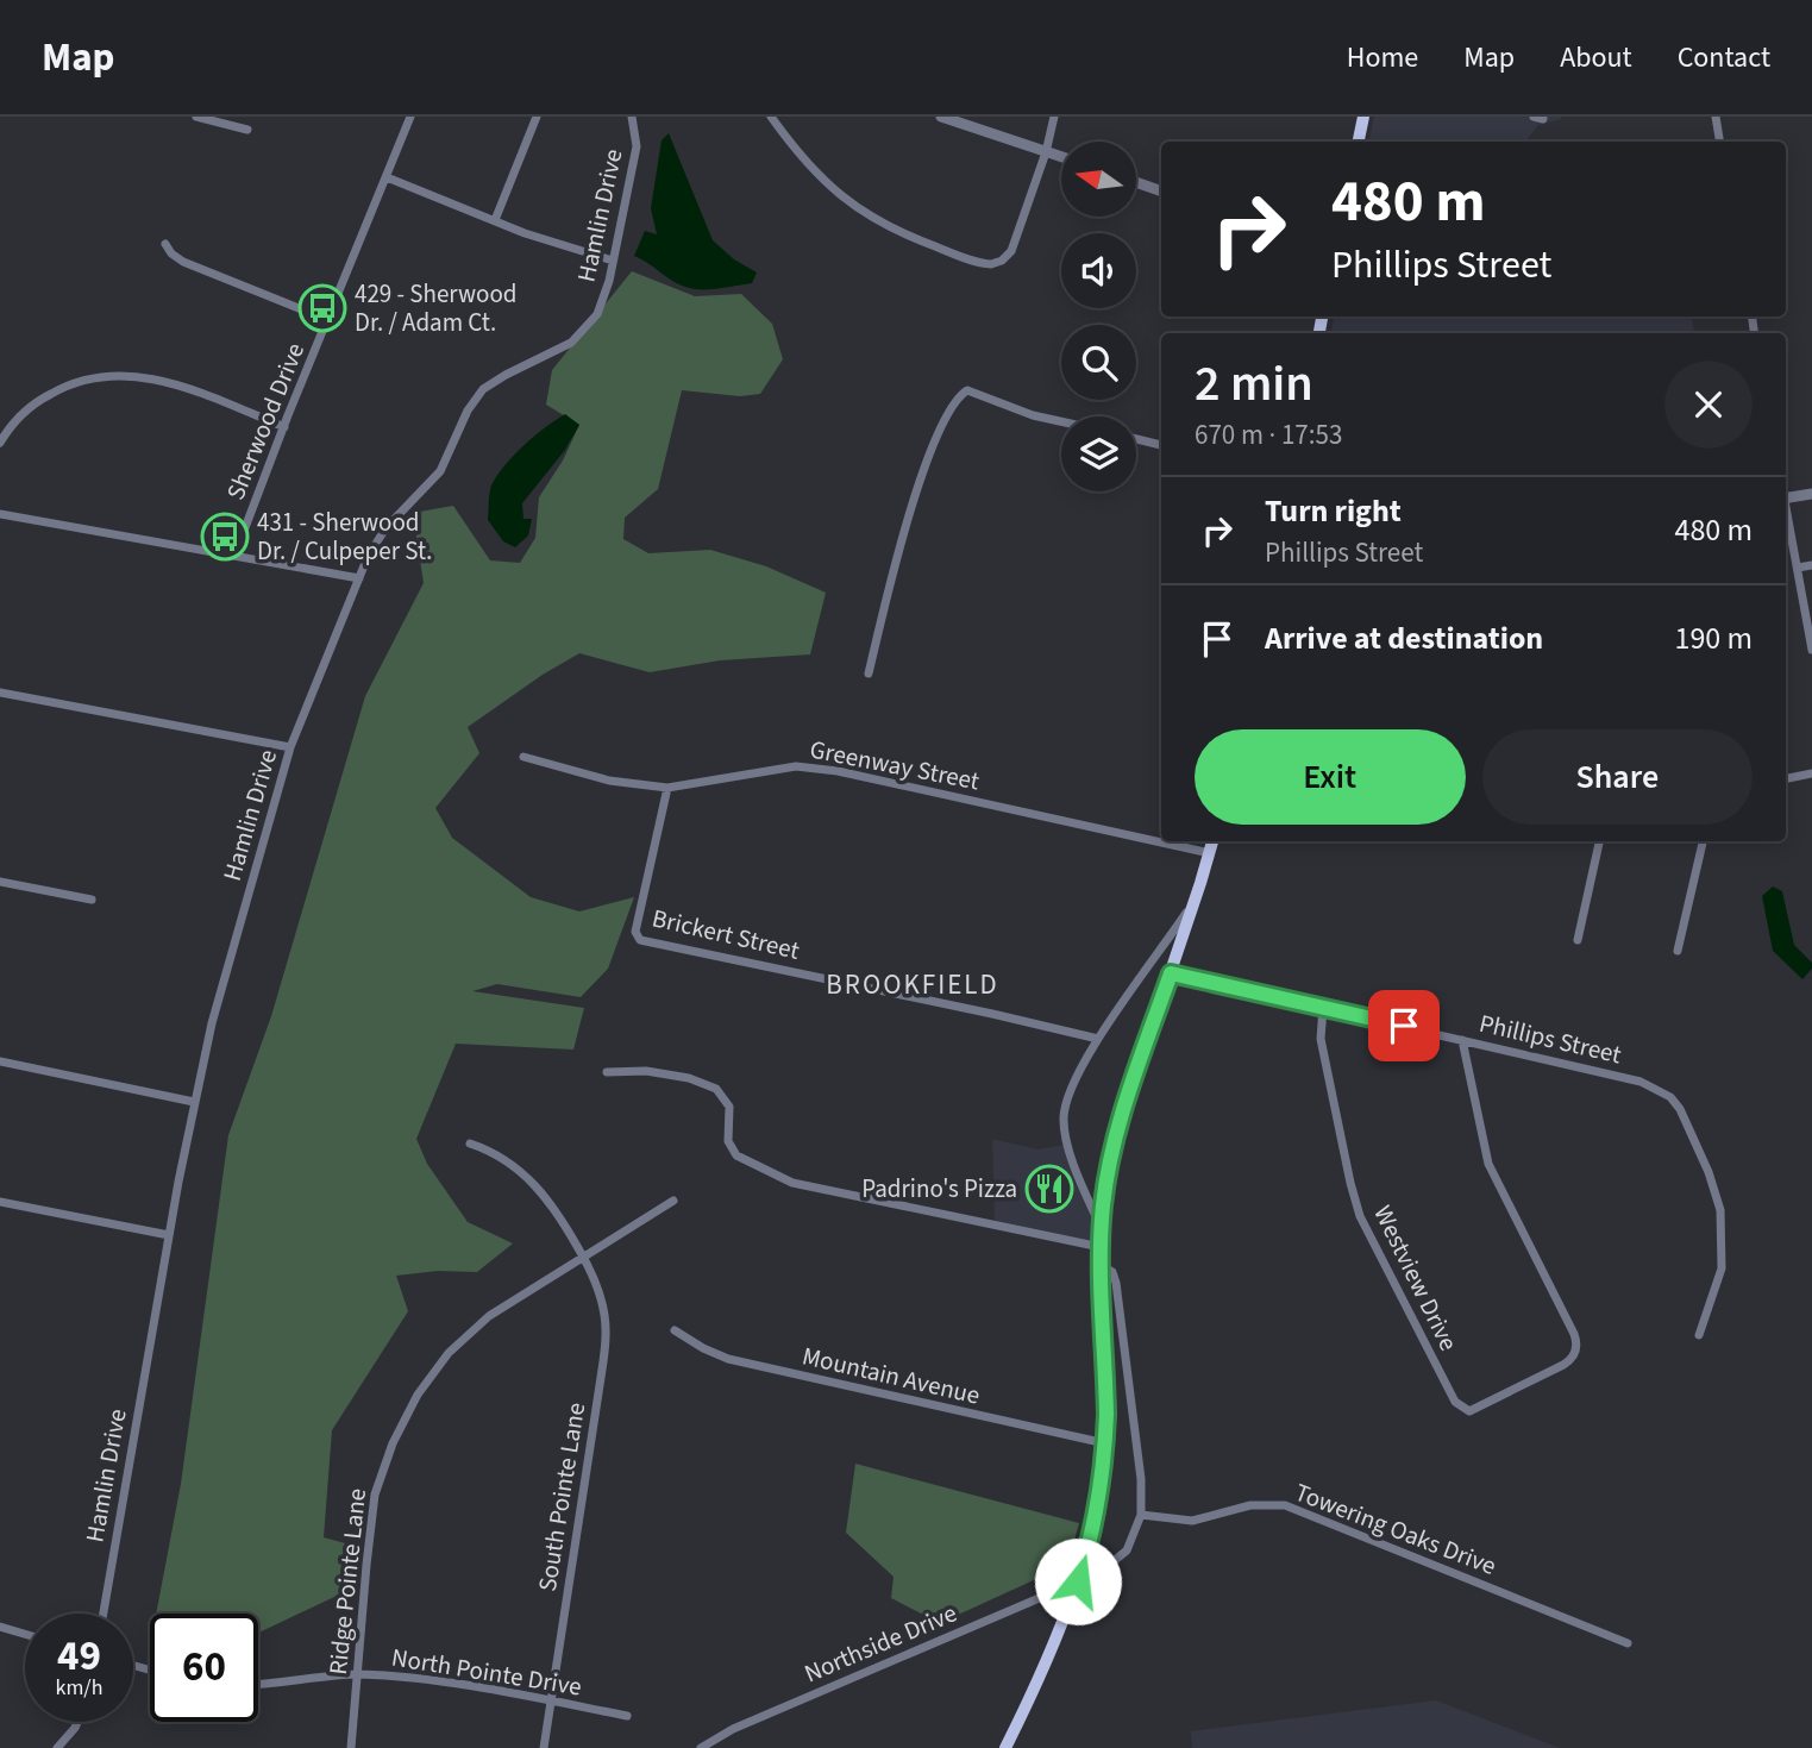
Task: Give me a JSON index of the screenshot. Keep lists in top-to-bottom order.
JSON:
{
  "streets": {
    "street": [
      "Hamlin Drive",
      "Sherwood Drive",
      "Greenway Street",
      "Brickert Street",
      "Phillips Street",
      "Westview Drive",
      "Mountain Avenue",
      "South Pointe Lane",
      "Towering Oaks Drive",
      "Ridge Pointe Lane",
      "Northside Drive",
      "North Pointe Drive"
    ]
  },
  "crossings": [
    ["Greenway Street", "Brickert Street"],
    ["Phillips Street", "Westview Drive"],
    ["South Pointe Lane", "Ridge Pointe Lane"],
    ["South Pointe Lane", "North Pointe Drive"],
    ["Towering Oaks Drive", "Northside Drive"],
    ["Ridge Pointe Lane", "North Pointe Drive"]
  ],
  "districts": ["BROOKFIELD"],
  "places": {
    "bus stop": ["429 - Sherwood Dr. / Adam Ct.", "431 - Sherwood Dr. / Culpeper St."],
    "restaurant": ["Padrino's Pizza"]
  },
  "north": "left",
  "page": {
    "header": "Map",
    "nav": [
      "Home",
      "Map",
      "About",
      "Contact"
    ],
    "turn": ["480 m", "Phillips Street"],
    "heading": ["2 min", "670 m · 17:53"],
    "list": [
      {
        "name": "Turn right",
        "note": "Phillips Street",
        "value": "480 m"
      },
      {
        "name": "Arrive at destination",
        "value": "190 m"
      }
    ],
    "buttons": ["Exit", "Share"],
    "speed": "49 km/h",
    "limit": "60"
  }
}
